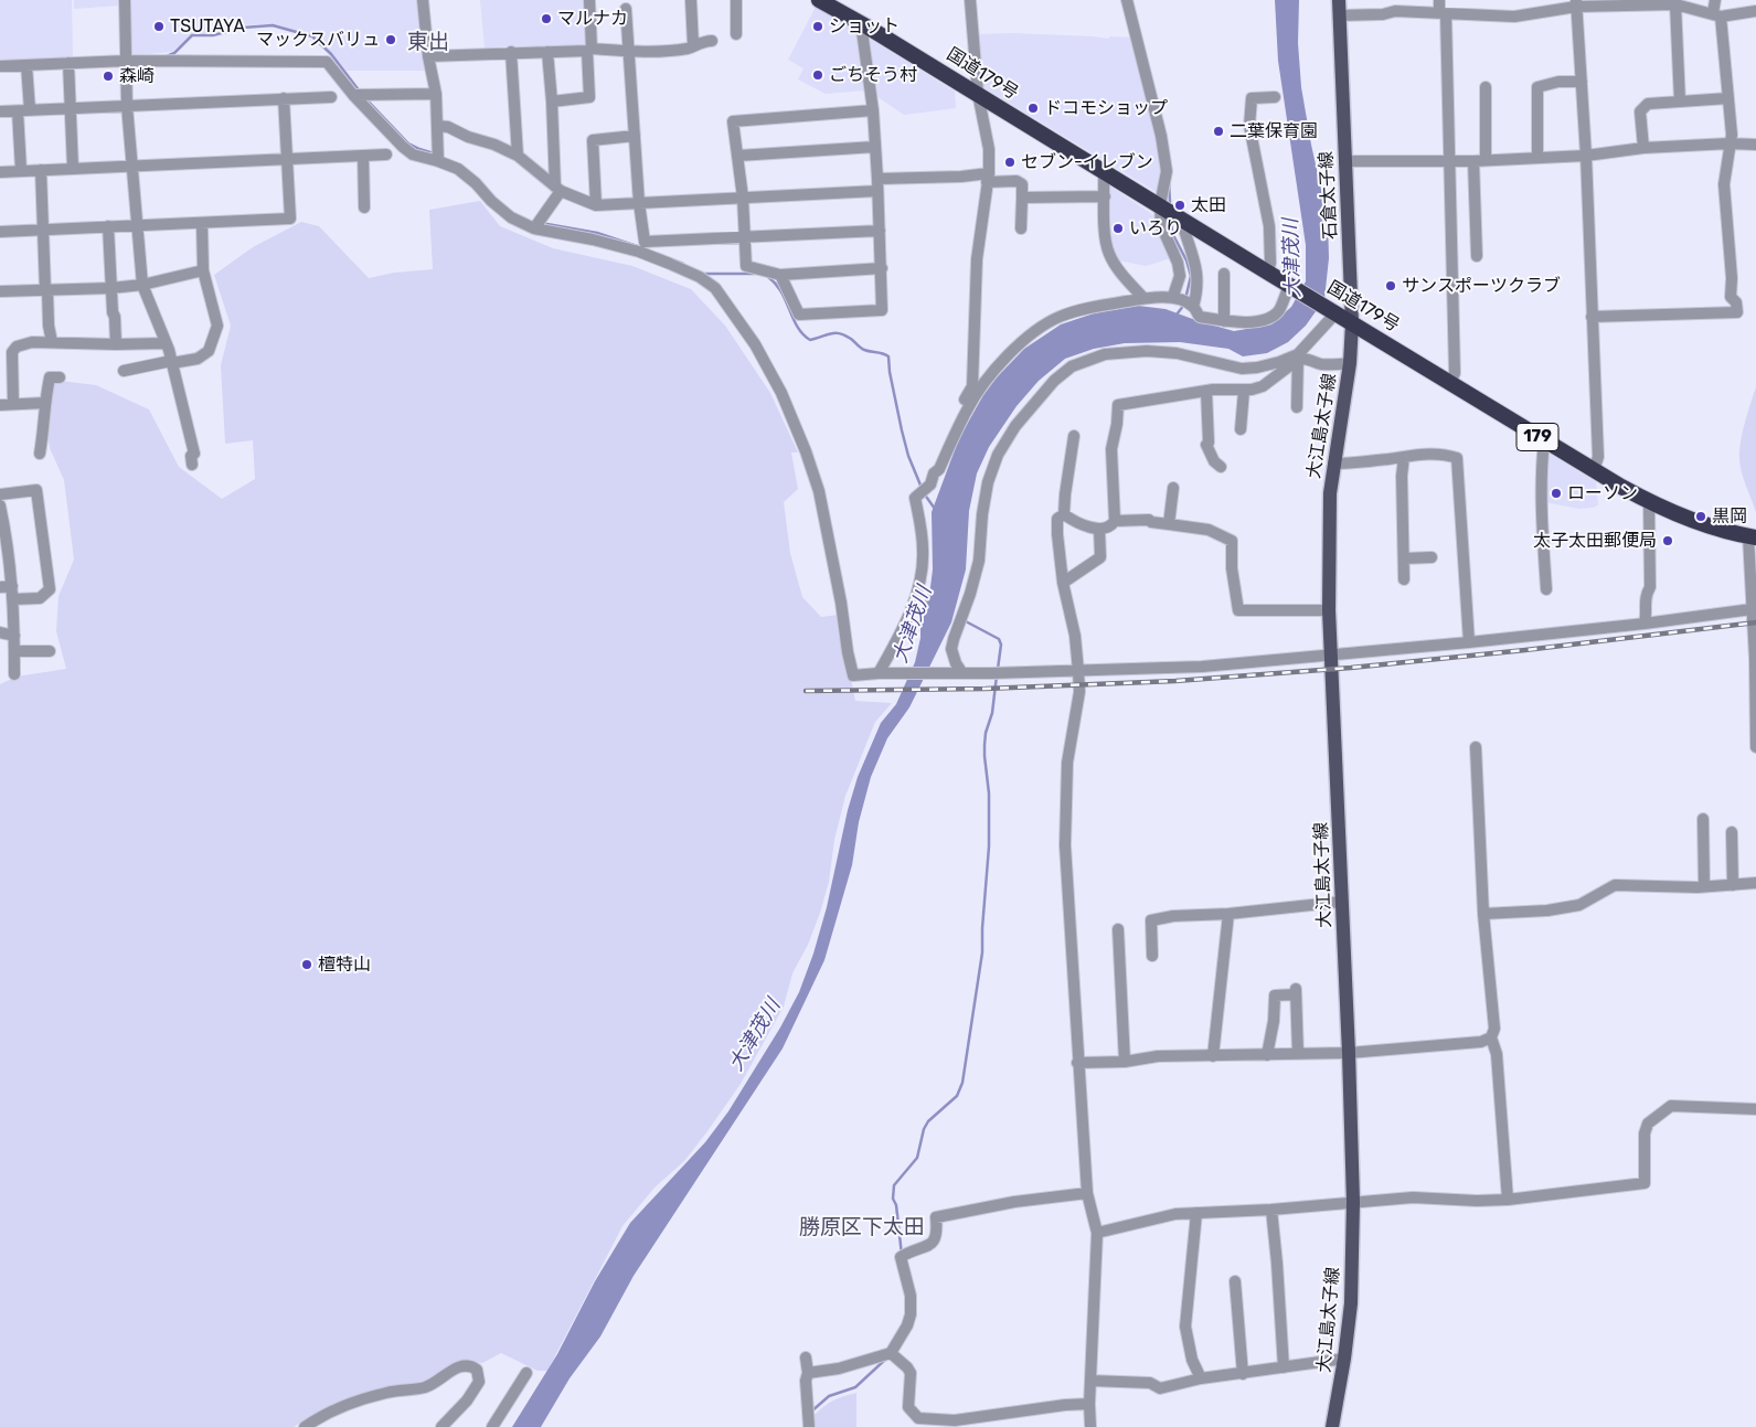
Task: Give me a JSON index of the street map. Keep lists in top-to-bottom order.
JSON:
{
  "streets": {
    "highway": ["国道179号", "179"],
    "main road": ["石倉太子線", "大江島太子線"]
  },
  "crossings": [
    ["国道179号", "石倉太子線"],
    ["国道179号", "大江島太子線"],
    ["石倉太子線", "大江島太子線"]
  ],
  "districts": ["東出", "勝原区下太田"],
  "water": ["大津茂川"],
  "places": [
    "マルナカ",
    "TSUTAYA",
    "ショット",
    "マックスバリュ",
    "ごちそう村",
    "森崎",
    "ドコモショップ",
    "二葉保育園",
    "セブン-イレブン",
    "太田",
    "いろり",
    "サンスポーツクラブ",
    "ローソン",
    "黒岡",
    "太子太田郵便局",
    "檀特山"
  ]
}
